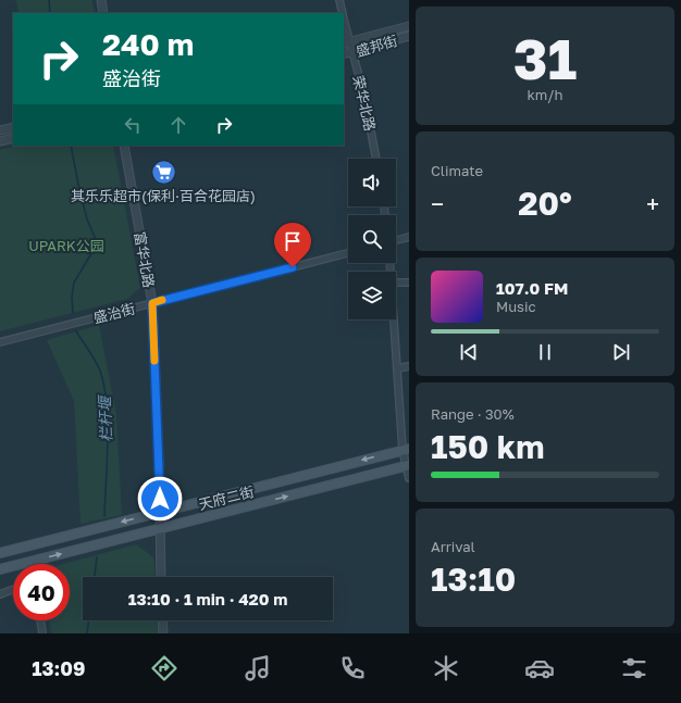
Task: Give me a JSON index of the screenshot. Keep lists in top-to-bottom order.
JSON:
{
  "streets": {
    "main road": ["天府二街"],
    "street": [
      "盛邦街",
      "荣华北路",
      "富华北路",
      "盛治街"
    ]
  },
  "crossings": [
    ["盛邦街", "荣华北路"],
    ["富华北路", "盛治街"],
    ["富华北路", "天府二街"]
  ],
  "water": ["栏杆堰"],
  "parks": ["UPARK公园"],
  "places": {
    "supermarket": ["其乐乐超市(保利·百合花园店)"]
  },
  "page": {
    "tile": [
      ["31", "km/h"],
      "Climate",
      ["Range · 30%", "150 km"],
      ["Arrival", "13:10"]
    ],
    "turn": ["240 m", "盛治街"],
    "heat": ["−", "20°", "+"],
    "song": ["107.0 FM", "Music"],
    "limit": "40",
    "trip": "13:10 · 1 min · 420 m",
    "tabs": "13:09"
  }
}
